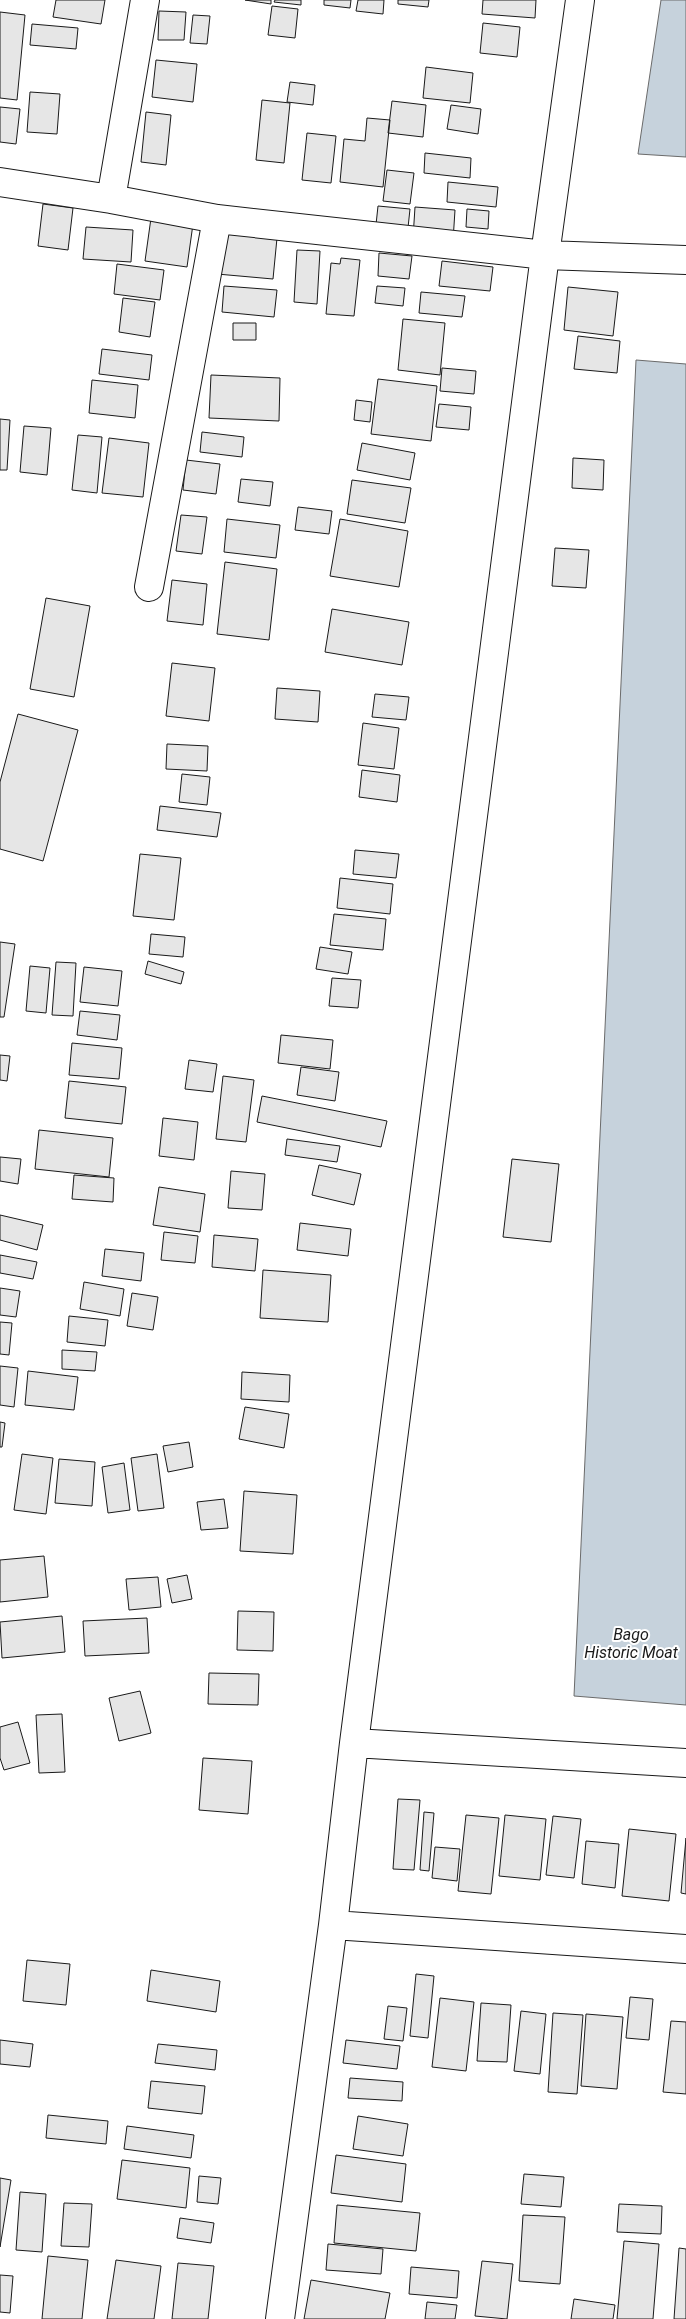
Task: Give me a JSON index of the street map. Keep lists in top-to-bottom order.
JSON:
{
  "water": ["Bago Historic Moat"]
}
